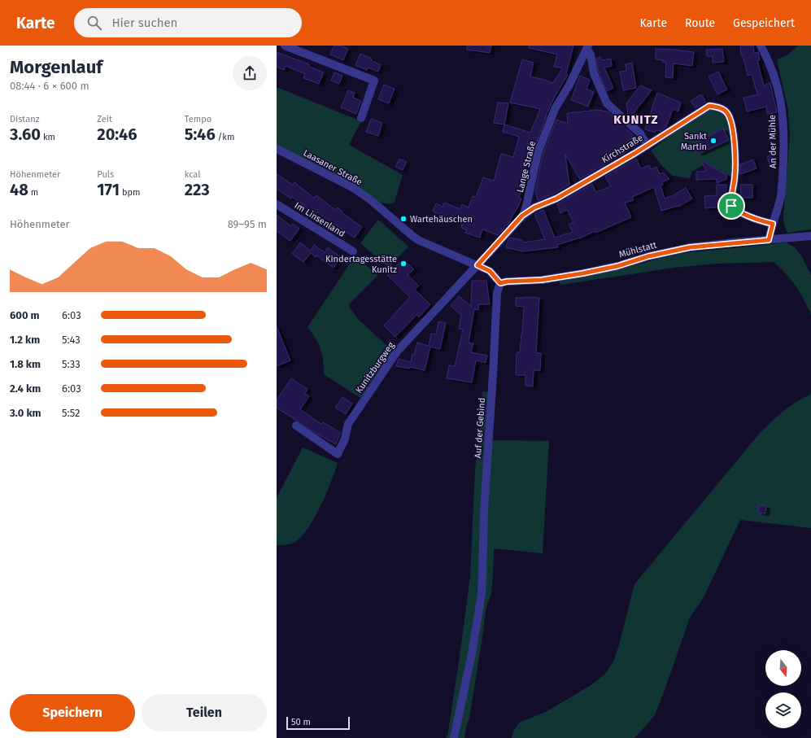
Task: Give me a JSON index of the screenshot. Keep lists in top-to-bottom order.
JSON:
{
  "streets": {
    "street": [
      "An der Mühle",
      "Kirchstraße",
      "Lange Straße",
      "Laasaner Straße",
      "Im Linsenland",
      "Mühlstatt",
      "Kunitzburgweg",
      "Auf der Gebind"
    ]
  },
  "crossings": [
    ["An der Mühle", "Kirchstraße"],
    ["An der Mühle", "Mühlstatt"],
    ["Kirchstraße", "Lange Straße"],
    ["Lange Straße", "Laasaner Straße"],
    ["Lange Straße", "Kunitzburgweg"],
    ["Laasaner Straße", "Kunitzburgweg"],
    ["Mühlstatt", "Auf der Gebind"]
  ],
  "districts": ["KUNITZ"],
  "places": ["Sankt Martin", "Wartehäuschen", "Kindertagesstätte Kunitz"],
  "scale_bar": "50 m",
  "north": "bottom",
  "page": {
    "header": "Karte",
    "search": "Hier suchen",
    "nav": ["Karte", "Route", "Gespeichert"],
    "heading": ["Morgenlauf", "08:44 · 6 × 600 m"],
    "stats": [
      ["Distanz", "3.60 km"],
      ["Zeit", "20:46"],
      ["Tempo", "5:46 /km"],
      ["Höhenmeter", "48 m"],
      ["Puls", "171 bpm"],
      ["kcal", "223"]
    ],
    "chart": ["Höhenmeter", "89–95 m"],
    "list": [
      {
        "name": "600 m",
        "note": "6:03"
      },
      {
        "name": "1.2 km",
        "note": "5:43"
      },
      {
        "name": "1.8 km",
        "note": "5:33"
      },
      {
        "name": "2.4 km",
        "note": "6:03"
      },
      {
        "name": "3.0 km",
        "note": "5:52"
      }
    ],
    "buttons": ["Speichern", "Teilen"],
    "scale": "50 m"
  }
}
